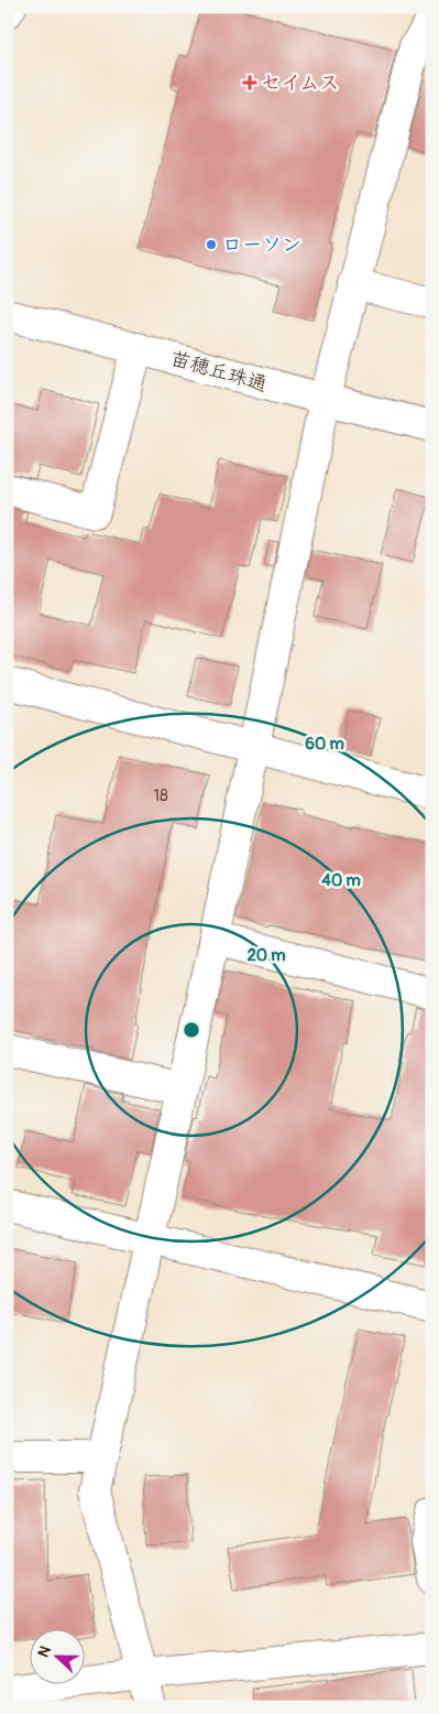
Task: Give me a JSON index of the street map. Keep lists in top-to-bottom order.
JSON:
{
  "streets": {
    "street": ["苗穂丘珠通"]
  },
  "places": {
    "health": ["セイムス"],
    "other": ["ローソン"]
  },
  "house_numbers": ["18"],
  "north": "left",
  "rings": ["60 m", "40 m", "20 m"]
}
